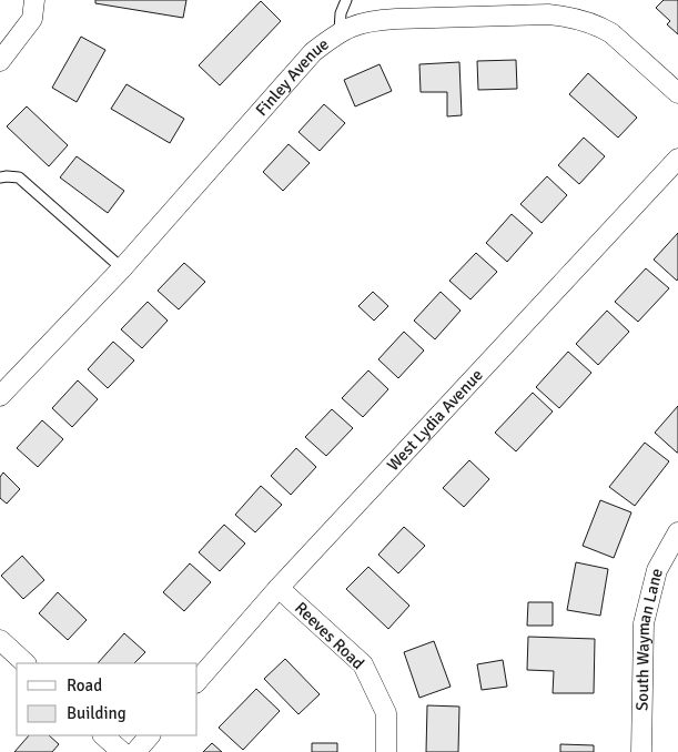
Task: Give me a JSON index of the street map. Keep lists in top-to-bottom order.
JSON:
{
  "streets": {
    "street": [
      "Finley Avenue",
      "West Lydia Avenue",
      "Reeves Road",
      "South Wayman Lane"
    ]
  },
  "crossings": [
    ["West Lydia Avenue", "Reeves Road"]
  ],
  "legend": ["Road", "Building"]
}
